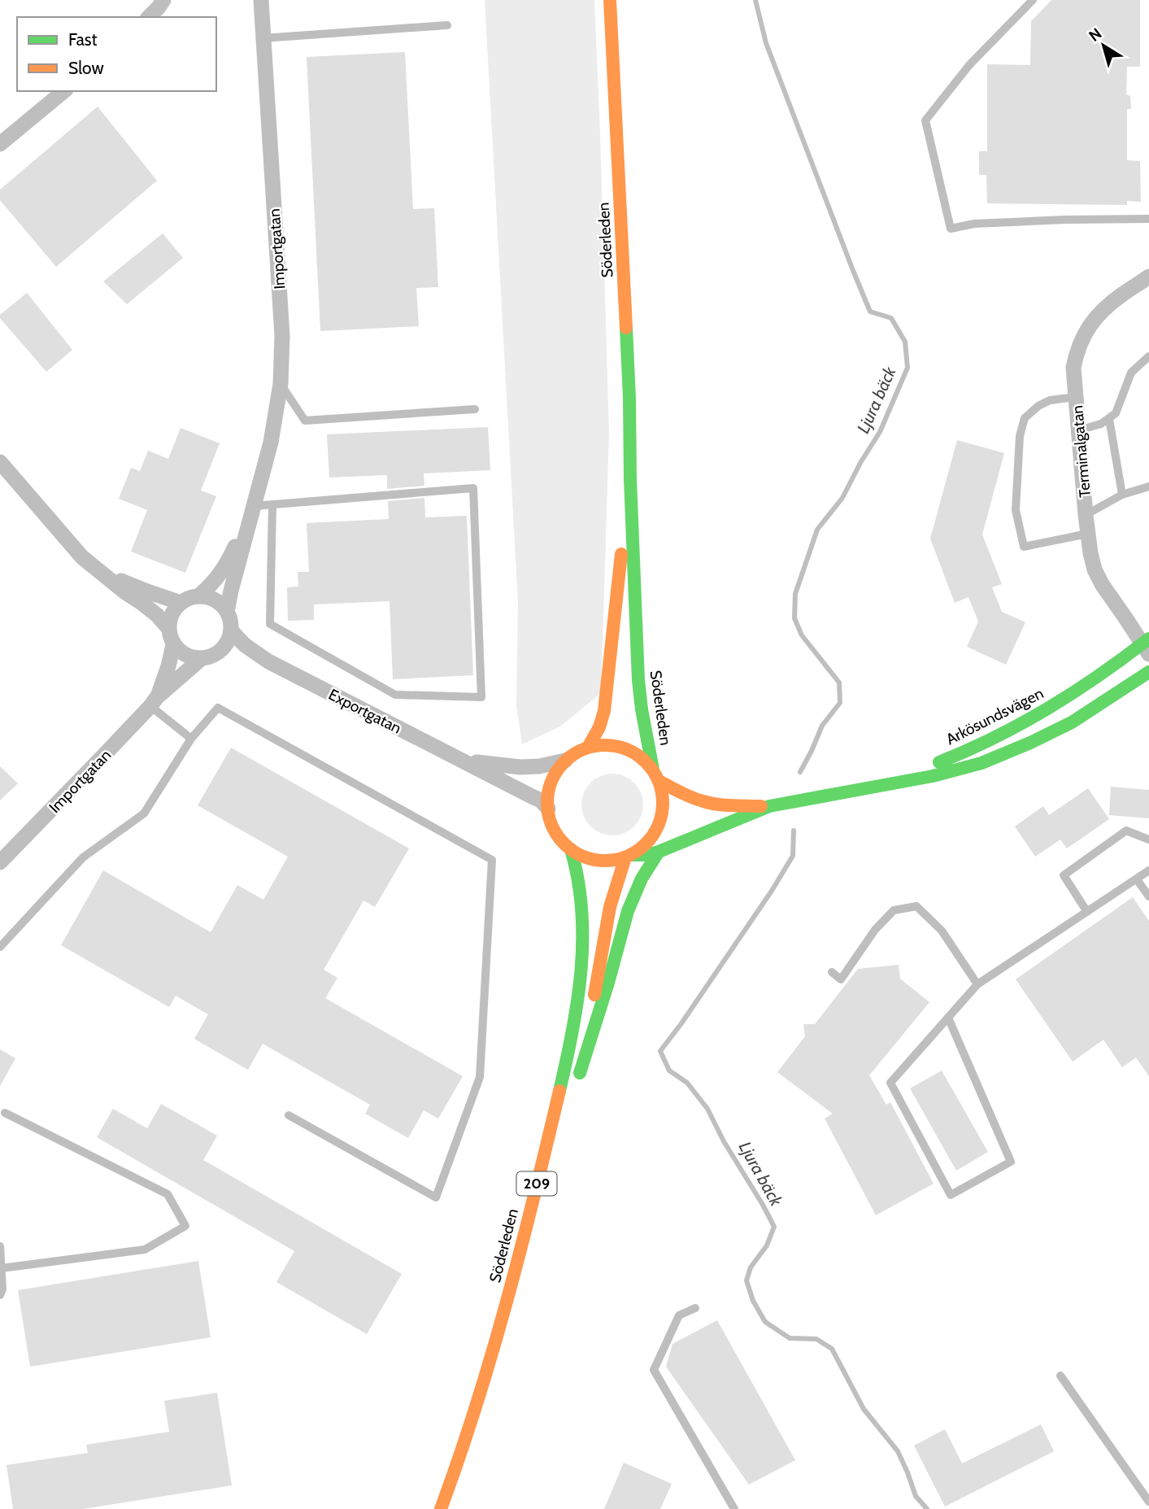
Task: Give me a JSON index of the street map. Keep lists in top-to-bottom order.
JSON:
{
  "streets": {
    "main road": ["Söderleden", "Arkösundsvägen", "209"],
    "street": ["Importgatan", "Terminalgatan", "Exportgatan"]
  },
  "crossings": [
    ["Söderleden", "Exportgatan"],
    ["Söderleden", "Arkösundsvägen"],
    ["Importgatan", "Exportgatan"],
    ["Terminalgatan", "Arkösundsvägen"],
    ["Exportgatan", "Arkösundsvägen"]
  ],
  "water": ["Ljura bäck"],
  "legend": ["Fast", "Slow"],
  "north": "top left"
}
